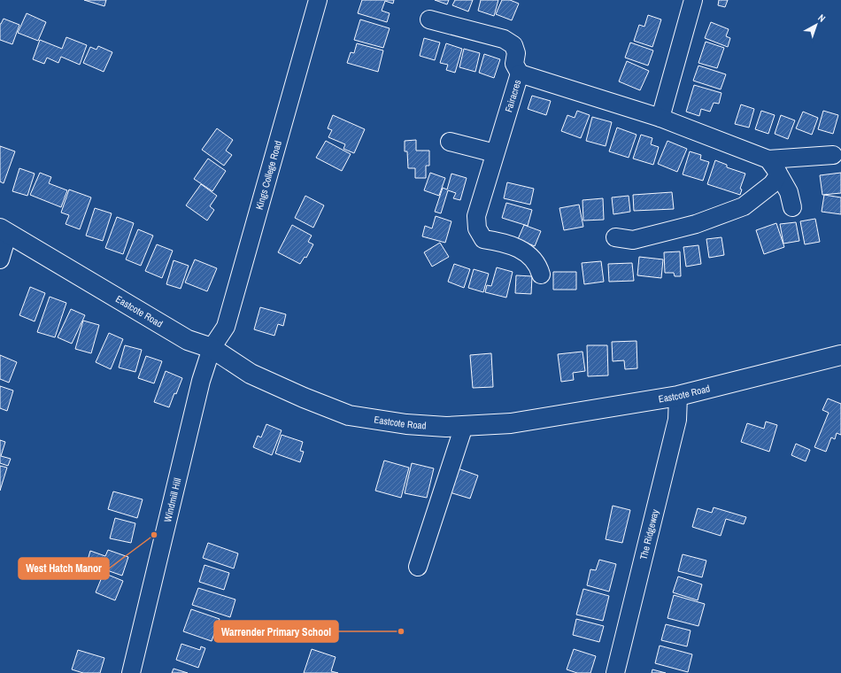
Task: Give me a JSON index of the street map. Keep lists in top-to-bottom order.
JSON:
{
  "streets": {
    "main road": ["Eastcote Road"],
    "street": [
      "Fairacres",
      "Kings College Road",
      "Windmill Hill",
      "The Ridgeway"
    ]
  },
  "crossings": [
    ["Kings College Road", "Eastcote Road"],
    ["Kings College Road", "Windmill Hill"],
    ["Eastcote Road", "Windmill Hill"],
    ["Eastcote Road", "The Ridgeway"]
  ],
  "places": ["West Hatch Manor", "Warrender Primary School"],
  "north": "top right"
}
